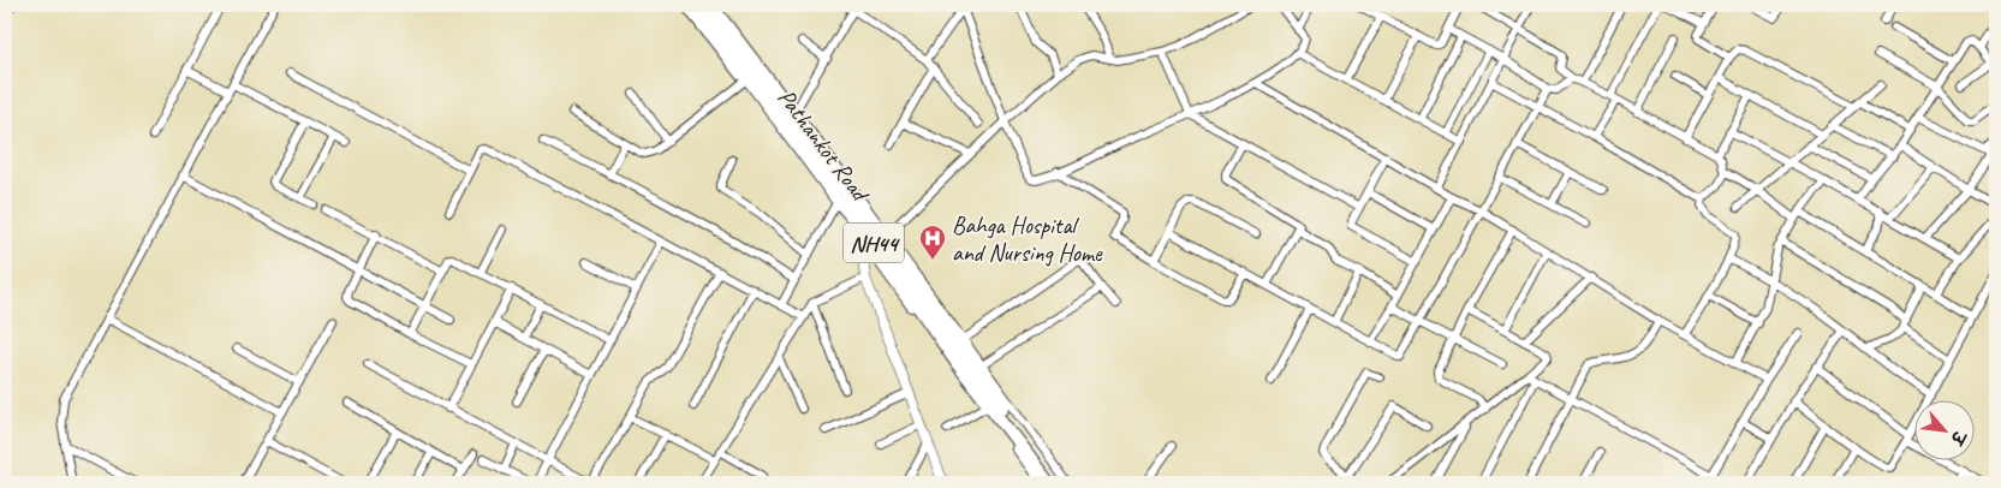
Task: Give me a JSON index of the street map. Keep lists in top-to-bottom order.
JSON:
{
  "streets": {
    "highway": ["Pathankot Road", "NH44"]
  },
  "crossings": [
    ["Pathankot Road", "NH44"]
  ],
  "places": {
    "hospital": ["Bahga Hospital and Nursing Home"]
  },
  "north": "bottom right"
}
